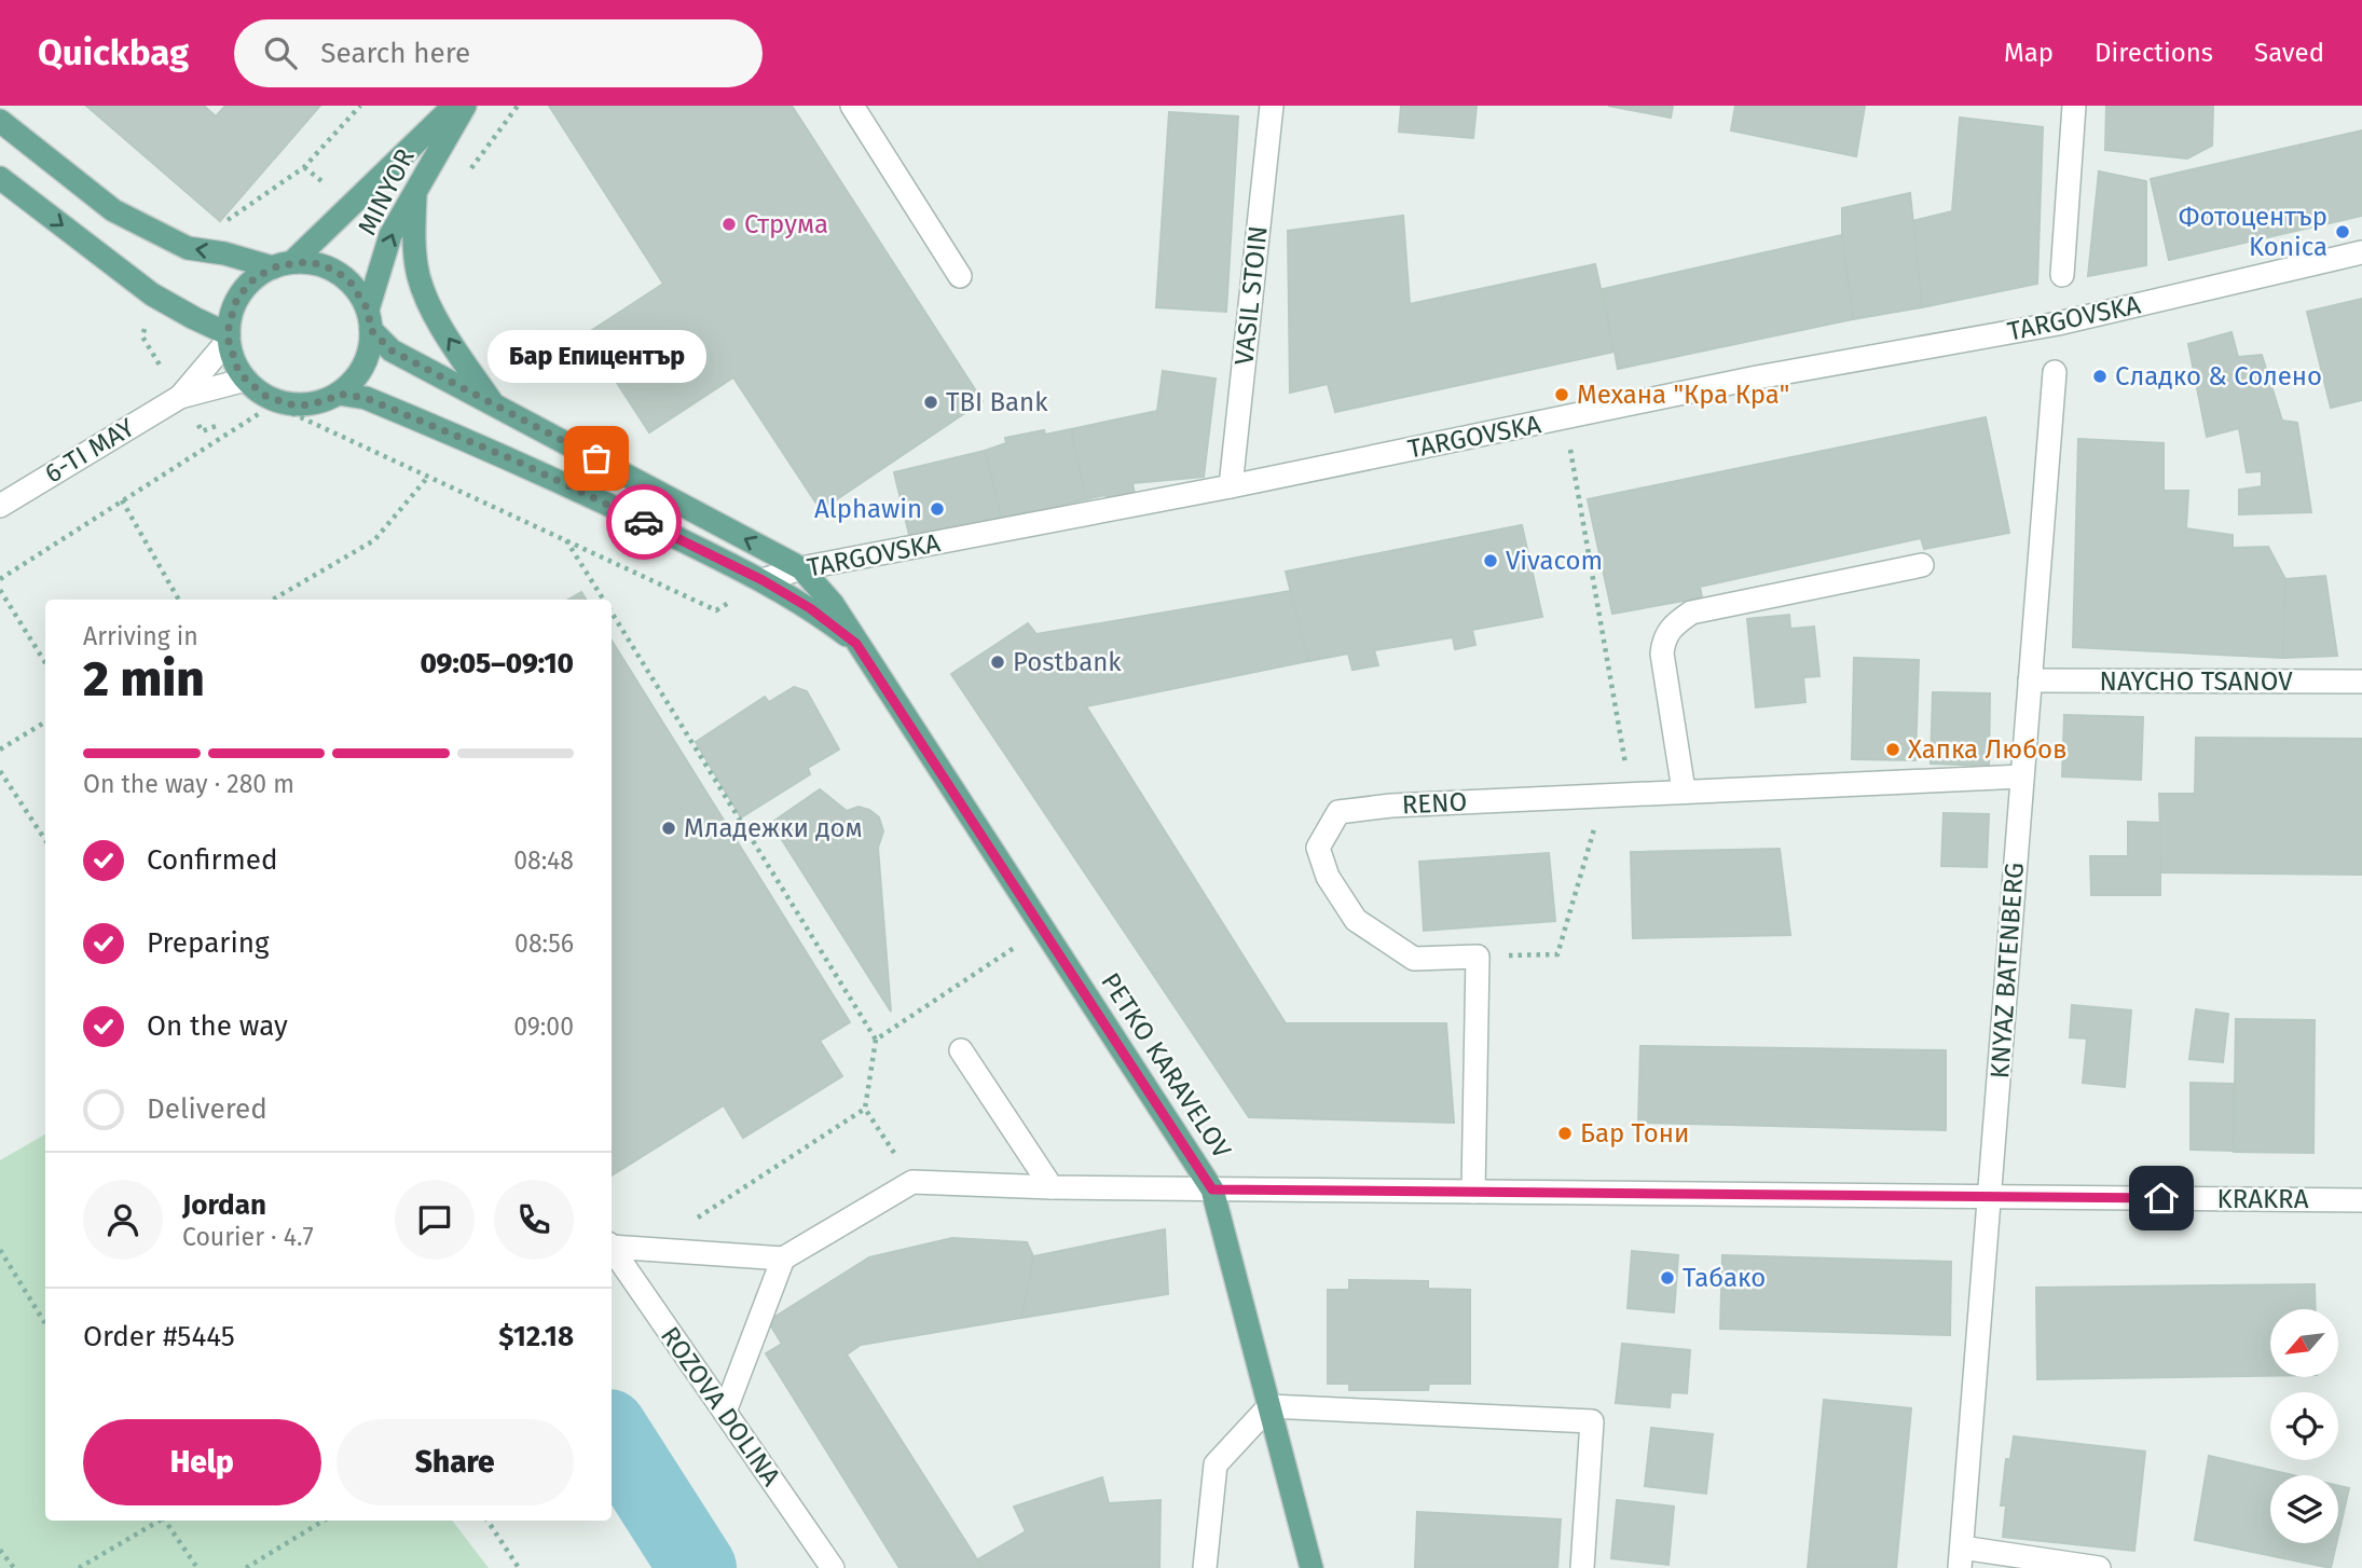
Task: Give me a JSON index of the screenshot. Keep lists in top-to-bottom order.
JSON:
{
  "streets": {
    "main road": ["MINYOR", "PETKO KARAVELOV"],
    "street": [
      "VASIL STOIN",
      "TARGOVSKA",
      "6-TI MAY",
      "NAYCHO TSANOV",
      "RENO",
      "KNYAZ BATENBERG",
      "KRAKRA",
      "ROZOVA DOLINA"
    ]
  },
  "crossings": [
    ["MINYOR", "6-TI MAY"],
    ["MINYOR", "PETKO KARAVELOV"],
    ["VASIL STOIN", "TARGOVSKA"],
    ["TARGOVSKA", "PETKO KARAVELOV"],
    ["6-TI MAY", "PETKO KARAVELOV"],
    ["NAYCHO TSANOV", "KNYAZ BATENBERG"],
    ["RENO", "KNYAZ BATENBERG"],
    ["KNYAZ BATENBERG", "KRAKRA"],
    ["PETKO KARAVELOV", "KRAKRA"]
  ],
  "places": [
    "Струма",
    "Фотоцентър Konica",
    "Сладко & Солено",
    "Механа \"Кра Кра\"",
    "TBI Bank",
    "Бар Епицентър",
    "Alphawin",
    "Vivacom",
    "Postbank",
    "Хапка Любов",
    "Младежки дом",
    "Бар Тони",
    "Табако"
  ],
  "north": "bottom left",
  "page": {
    "header": "Quickbag",
    "search": "Search here",
    "nav": ["Map", "Directions", "Saved"],
    "bubble": "Бар Епицентър",
    "heading": ["2 min", "Arriving in", "09:05–09:10"],
    "panel": [
      "Jordan",
      "Courier · 4.7",
      "Order #5445",
      "$12.18"
    ],
    "bar": "On the way · 280 m",
    "list": [
      ["Confirmed", "08:48"],
      ["Preparing", "08:56"],
      ["On the way", "09:00"],
      "Delivered"
    ],
    "buttons": ["Help", "Share"]
  }
}
